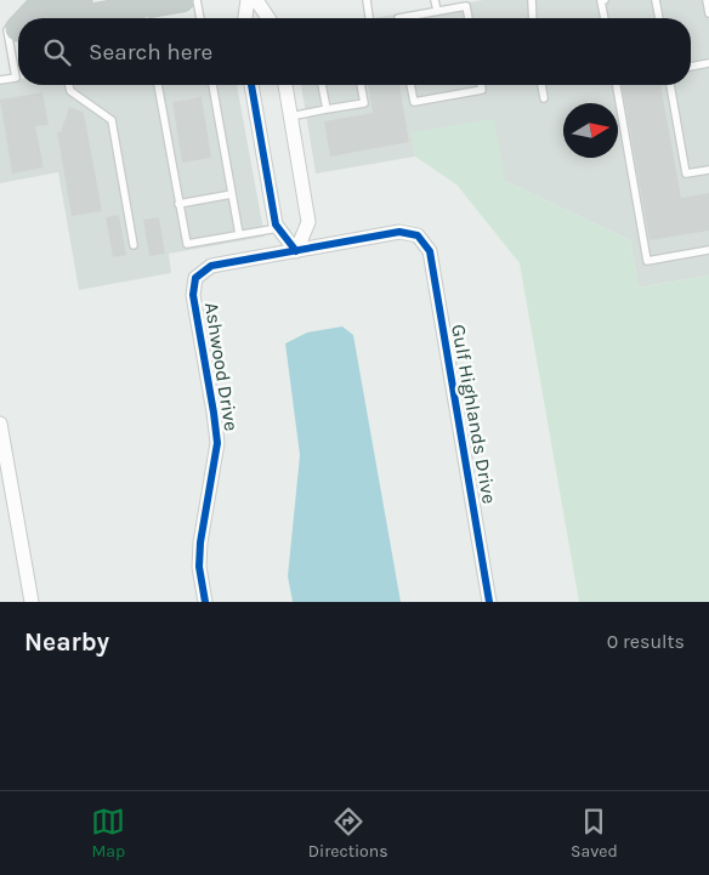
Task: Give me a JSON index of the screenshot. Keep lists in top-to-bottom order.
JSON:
{
  "streets": {
    "street": ["Ashwood Drive", "Gulf Highlands Drive"]
  },
  "crossings": [
    ["Ashwood Drive", "Gulf Highlands Drive"]
  ],
  "north": "right",
  "page": {
    "search": "Search here",
    "heading": ["Nearby", "0 results"],
    "nav": ["Map", "Directions", "Saved"]
  }
}
